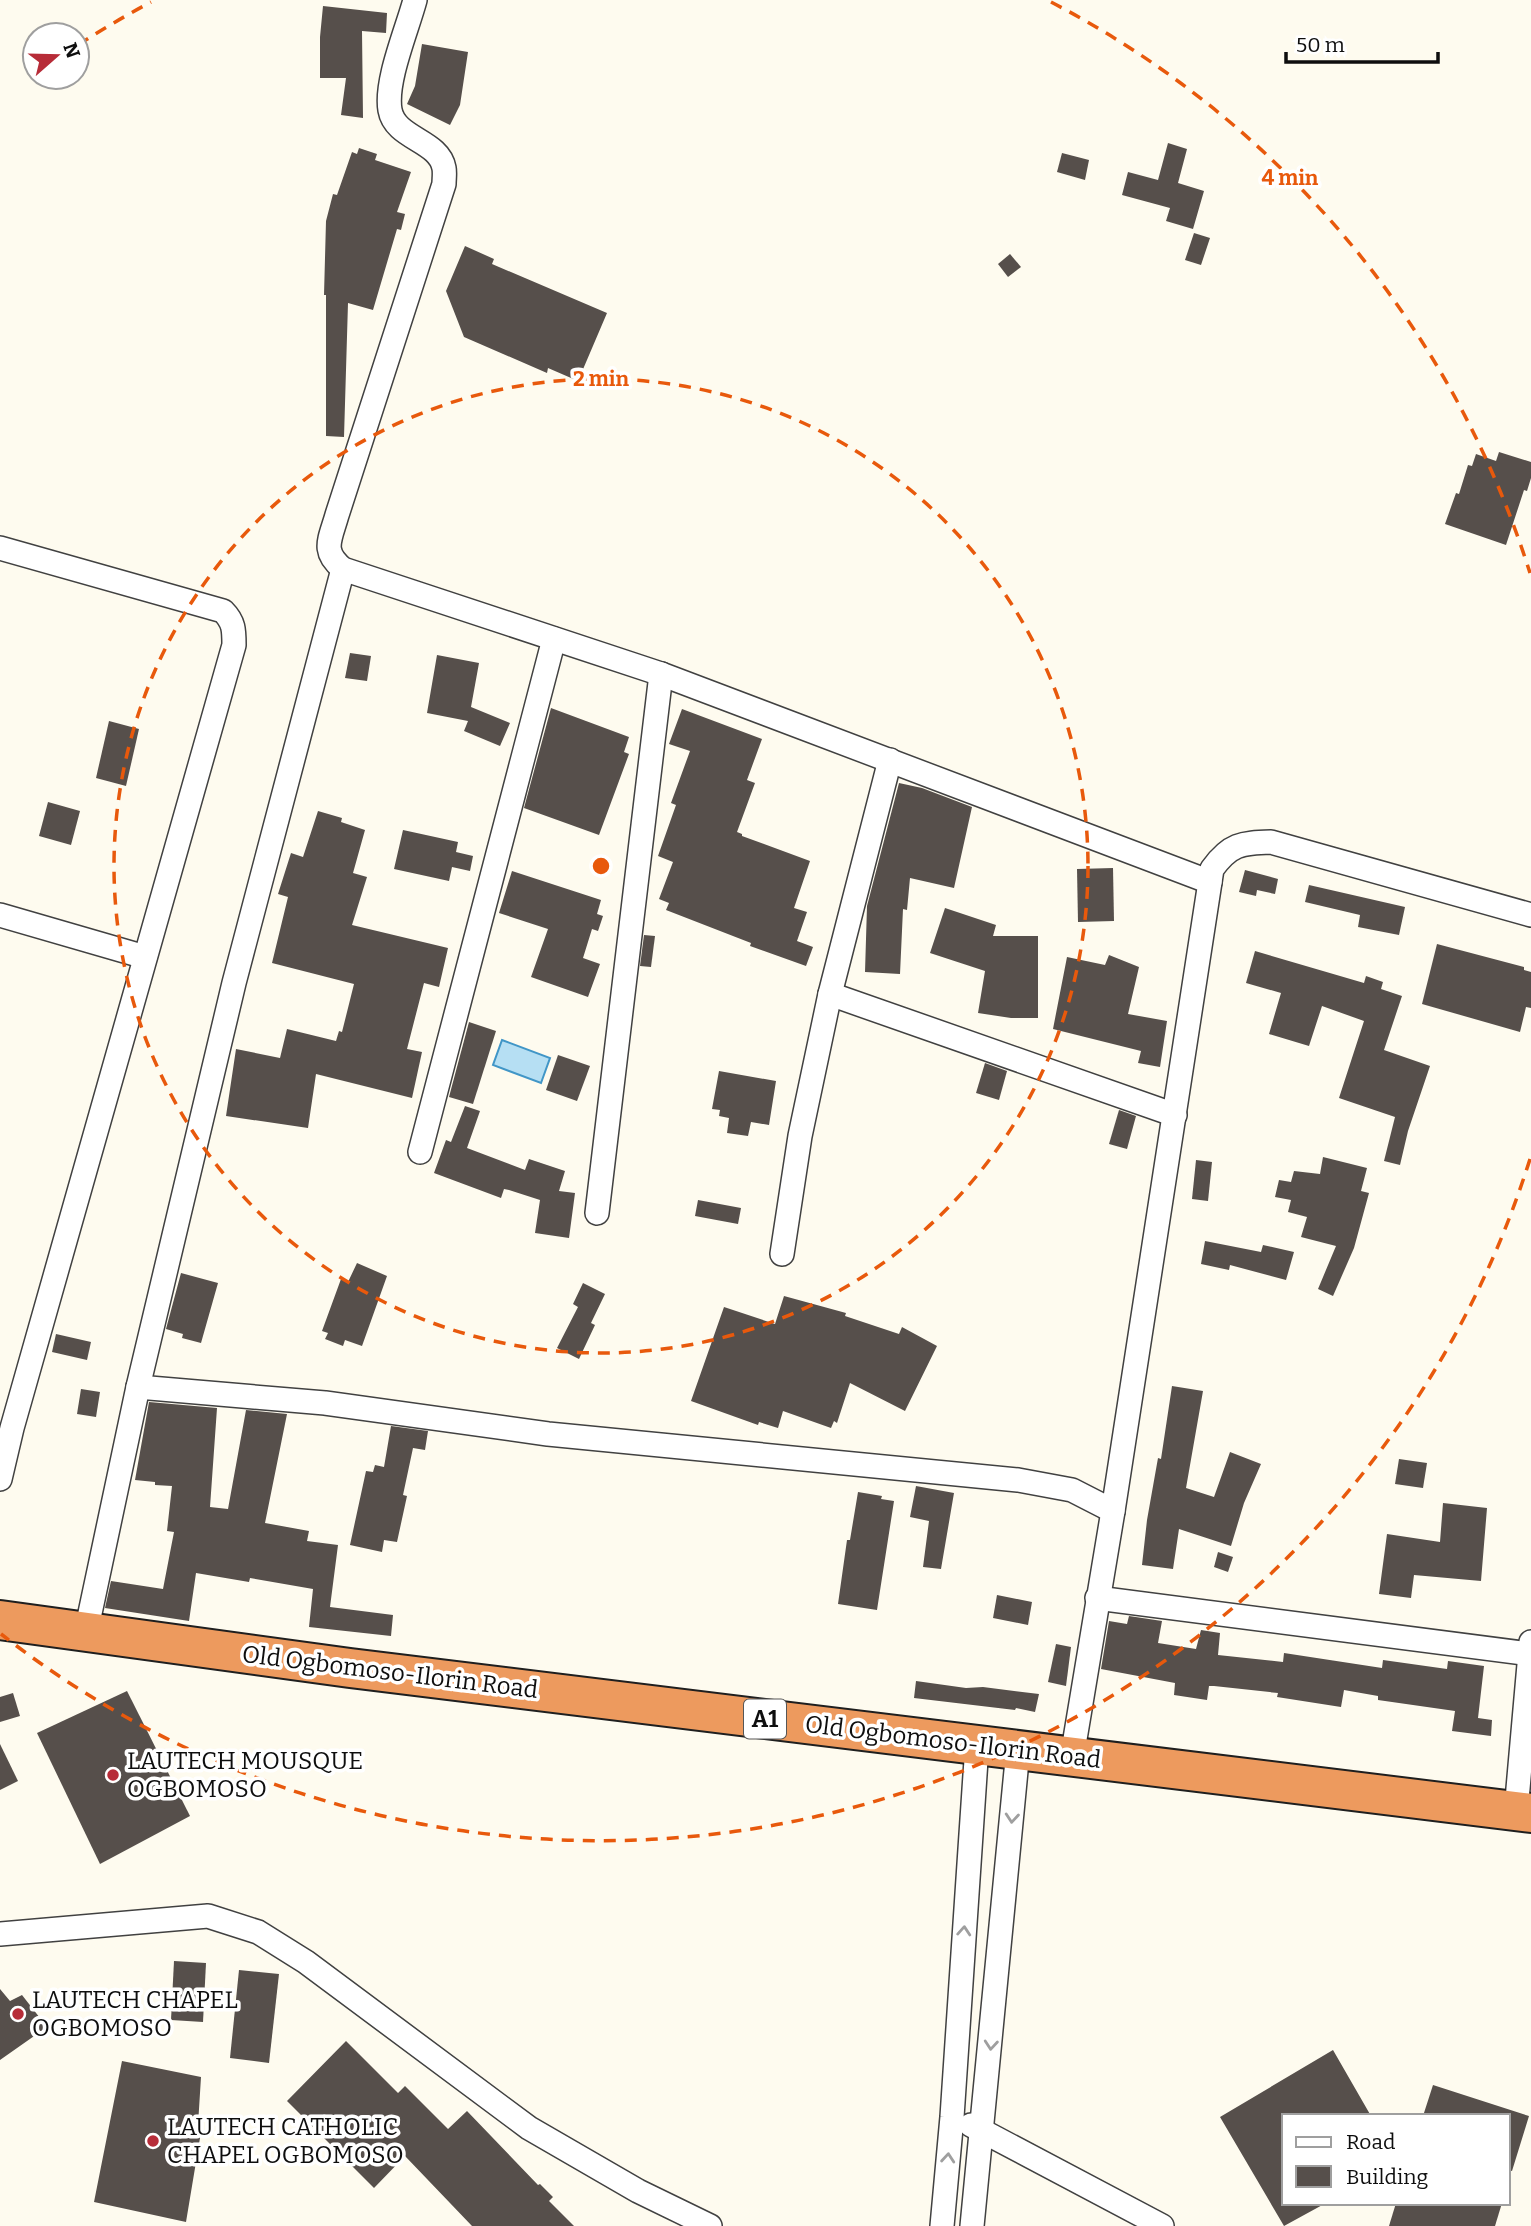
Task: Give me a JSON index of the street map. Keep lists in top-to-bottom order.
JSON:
{
  "streets": {
    "highway": ["Old Ogbomoso-Ilorin Road", "A1"]
  },
  "places": ["LAUTECH MOUSQUE OGBOMOSO", "LAUTECH CHAPEL OGBOMOSO", "LAUTECH CATHOLIC CHAPEL OGBOMOSO"],
  "legend": ["Road", "Building"],
  "scale_bar": "50 m",
  "north": "right",
  "rings": ["4 min", "2 min"]
}
